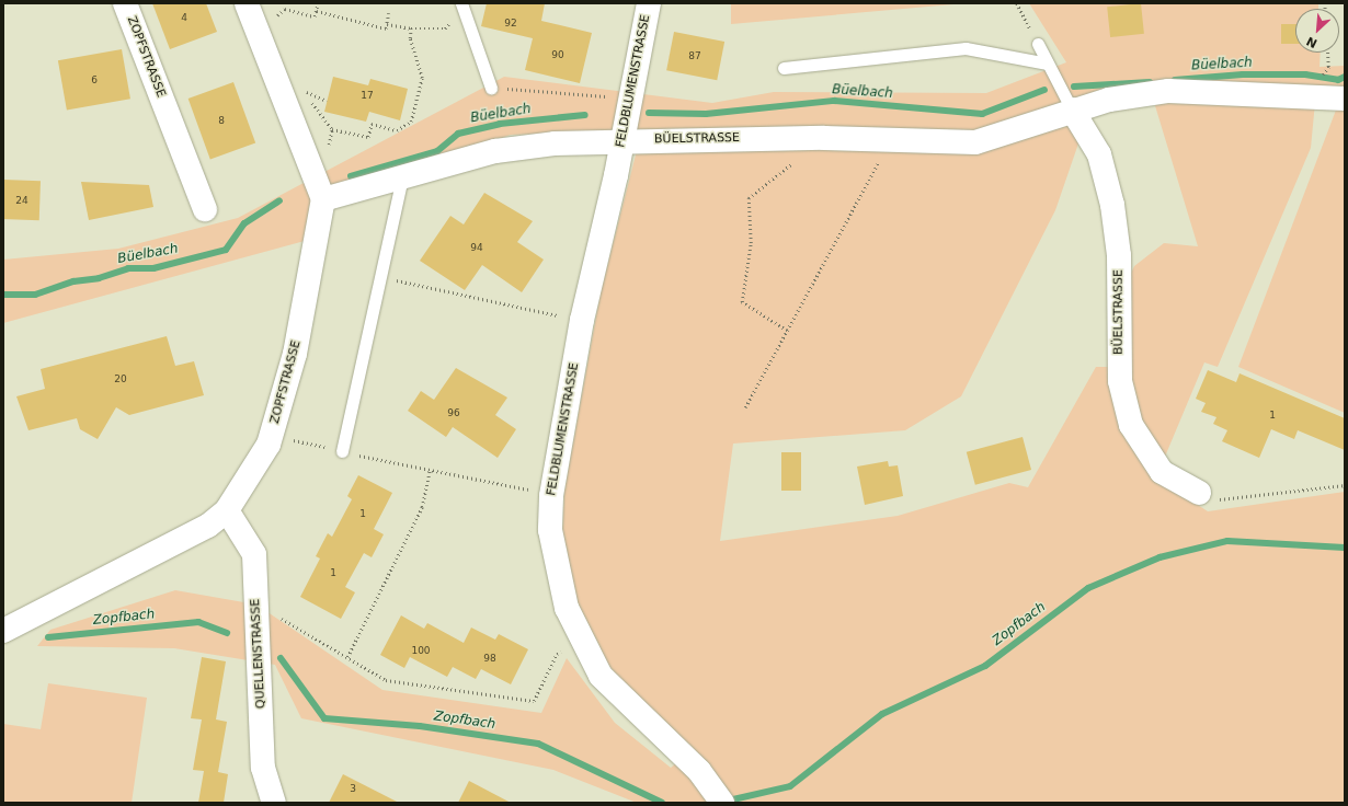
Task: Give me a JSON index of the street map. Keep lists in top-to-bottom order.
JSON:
{
  "streets": {
    "street": [
      "ZOPFSTRASSE",
      "FELDBLUMENSTRASSE",
      "BÜELSTRASSE",
      "QUELLENSTRASSE"
    ]
  },
  "crossings": [
    ["ZOPFSTRASSE", "BÜELSTRASSE"],
    ["ZOPFSTRASSE", "QUELLENSTRASSE"],
    ["FELDBLUMENSTRASSE", "BÜELSTRASSE"]
  ],
  "water": ["Büelbach", "Zopfbach"],
  "house_numbers": [
    "4",
    "92",
    "90",
    "87",
    "6",
    "17",
    "8",
    "24",
    "94",
    "20",
    "96",
    "1",
    "1",
    "1",
    "100",
    "98",
    "3"
  ],
  "north": "bottom left"
}
